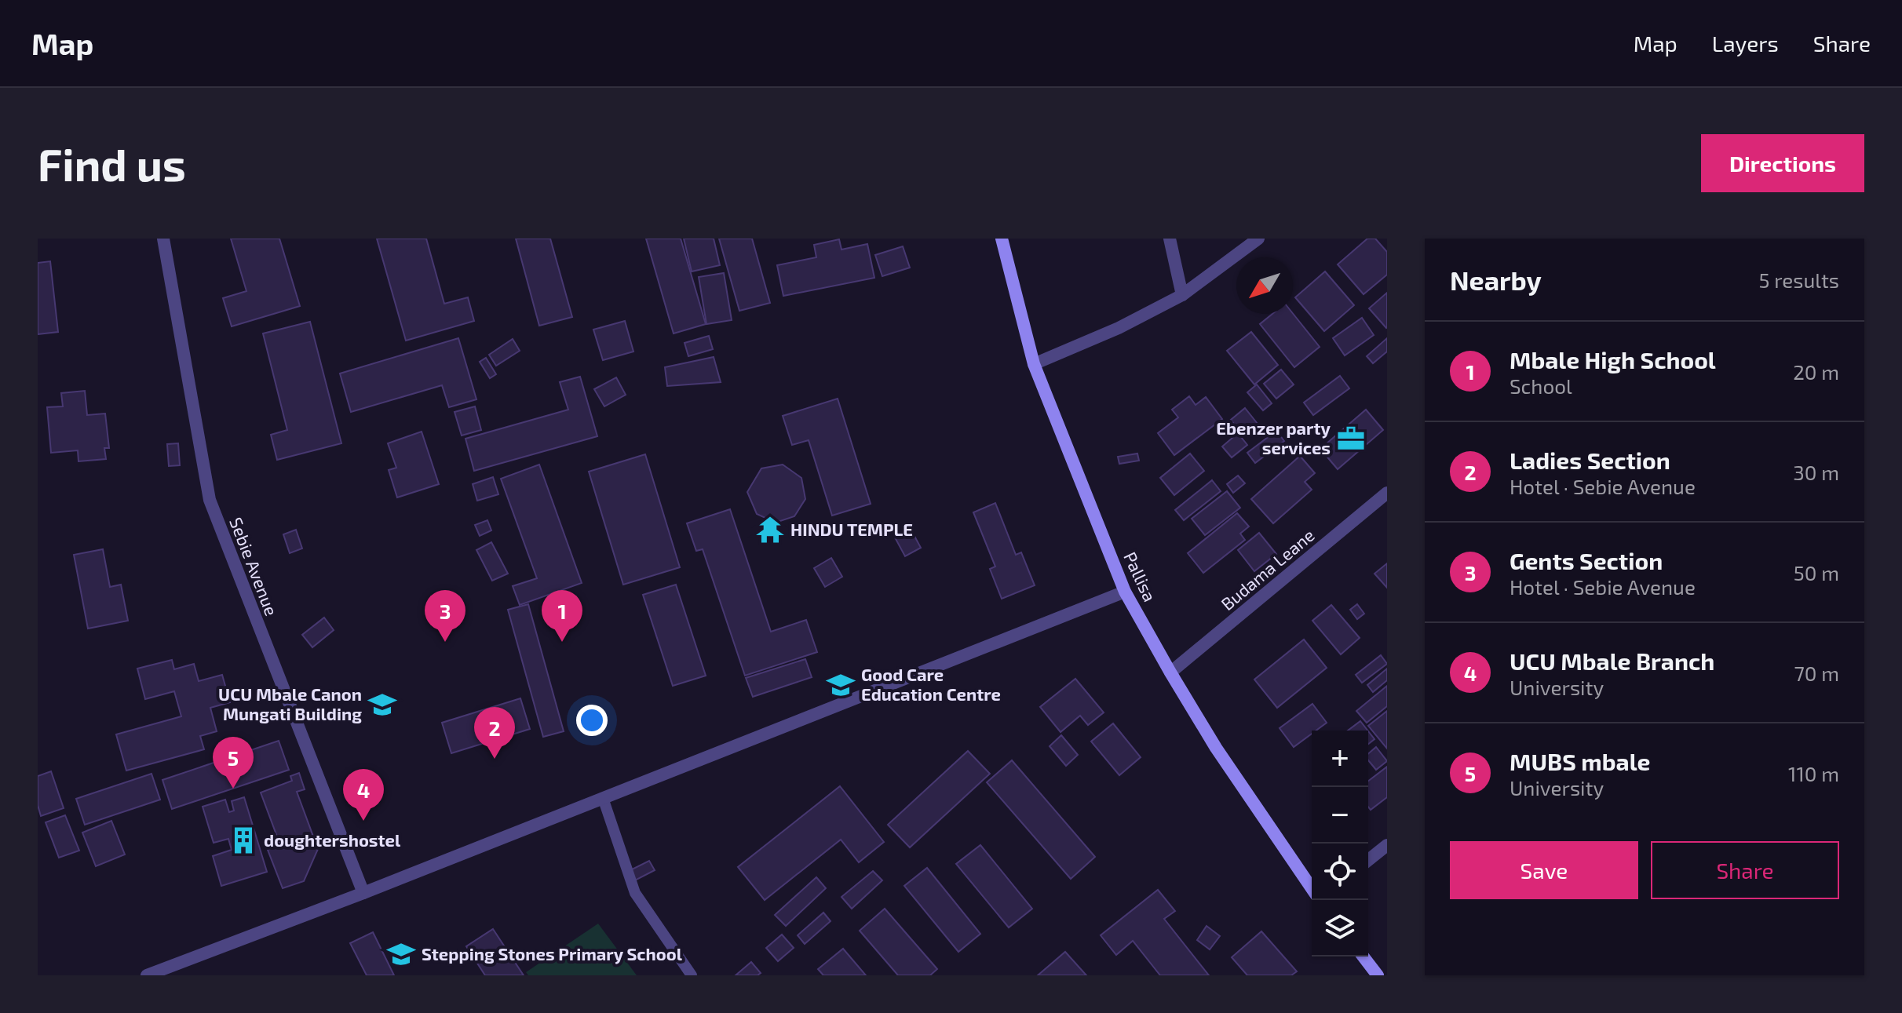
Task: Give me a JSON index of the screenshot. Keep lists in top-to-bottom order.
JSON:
{
  "streets": {
    "main road": ["Pallisa"],
    "street": ["Sebie Avenue", "Budama Leane"]
  },
  "crossings": [
    ["Budama Leane", "Pallisa"]
  ],
  "places": {
    "office": ["Ebenzer party services"],
    "temple": ["HINDU TEMPLE"],
    "school or university": ["Good Care Education Centre", "UCU Mbale Canon Mungati Building", "Stepping Stones Primary School"],
    "building": ["doughtershostel"]
  },
  "north": "bottom left",
  "page": {
    "header": "Map",
    "nav": ["Map", "Layers", "Share"],
    "buttons": [
      "Directions",
      ["Save", "Share"]
    ],
    "title": "Find us",
    "heading": ["Nearby", "5 results"],
    "list": [
      {
        "mark": "1",
        "name": "Mbale High School",
        "note": "School",
        "value": "20 m"
      },
      {
        "mark": "2",
        "name": "Ladies Section",
        "note": "Hotel · Sebie Avenue",
        "value": "30 m"
      },
      {
        "mark": "3",
        "name": "Gents Section",
        "note": "Hotel · Sebie Avenue",
        "value": "50 m"
      },
      {
        "mark": "4",
        "name": "UCU Mbale Branch",
        "note": "University",
        "value": "70 m"
      },
      {
        "mark": "5",
        "name": "MUBS mbale",
        "note": "University",
        "value": "110 m"
      }
    ],
    "pins": [
      "1",
      "3",
      "2",
      "5",
      "4"
    ],
    "map_buttons": ["+", "−"]
  }
}
